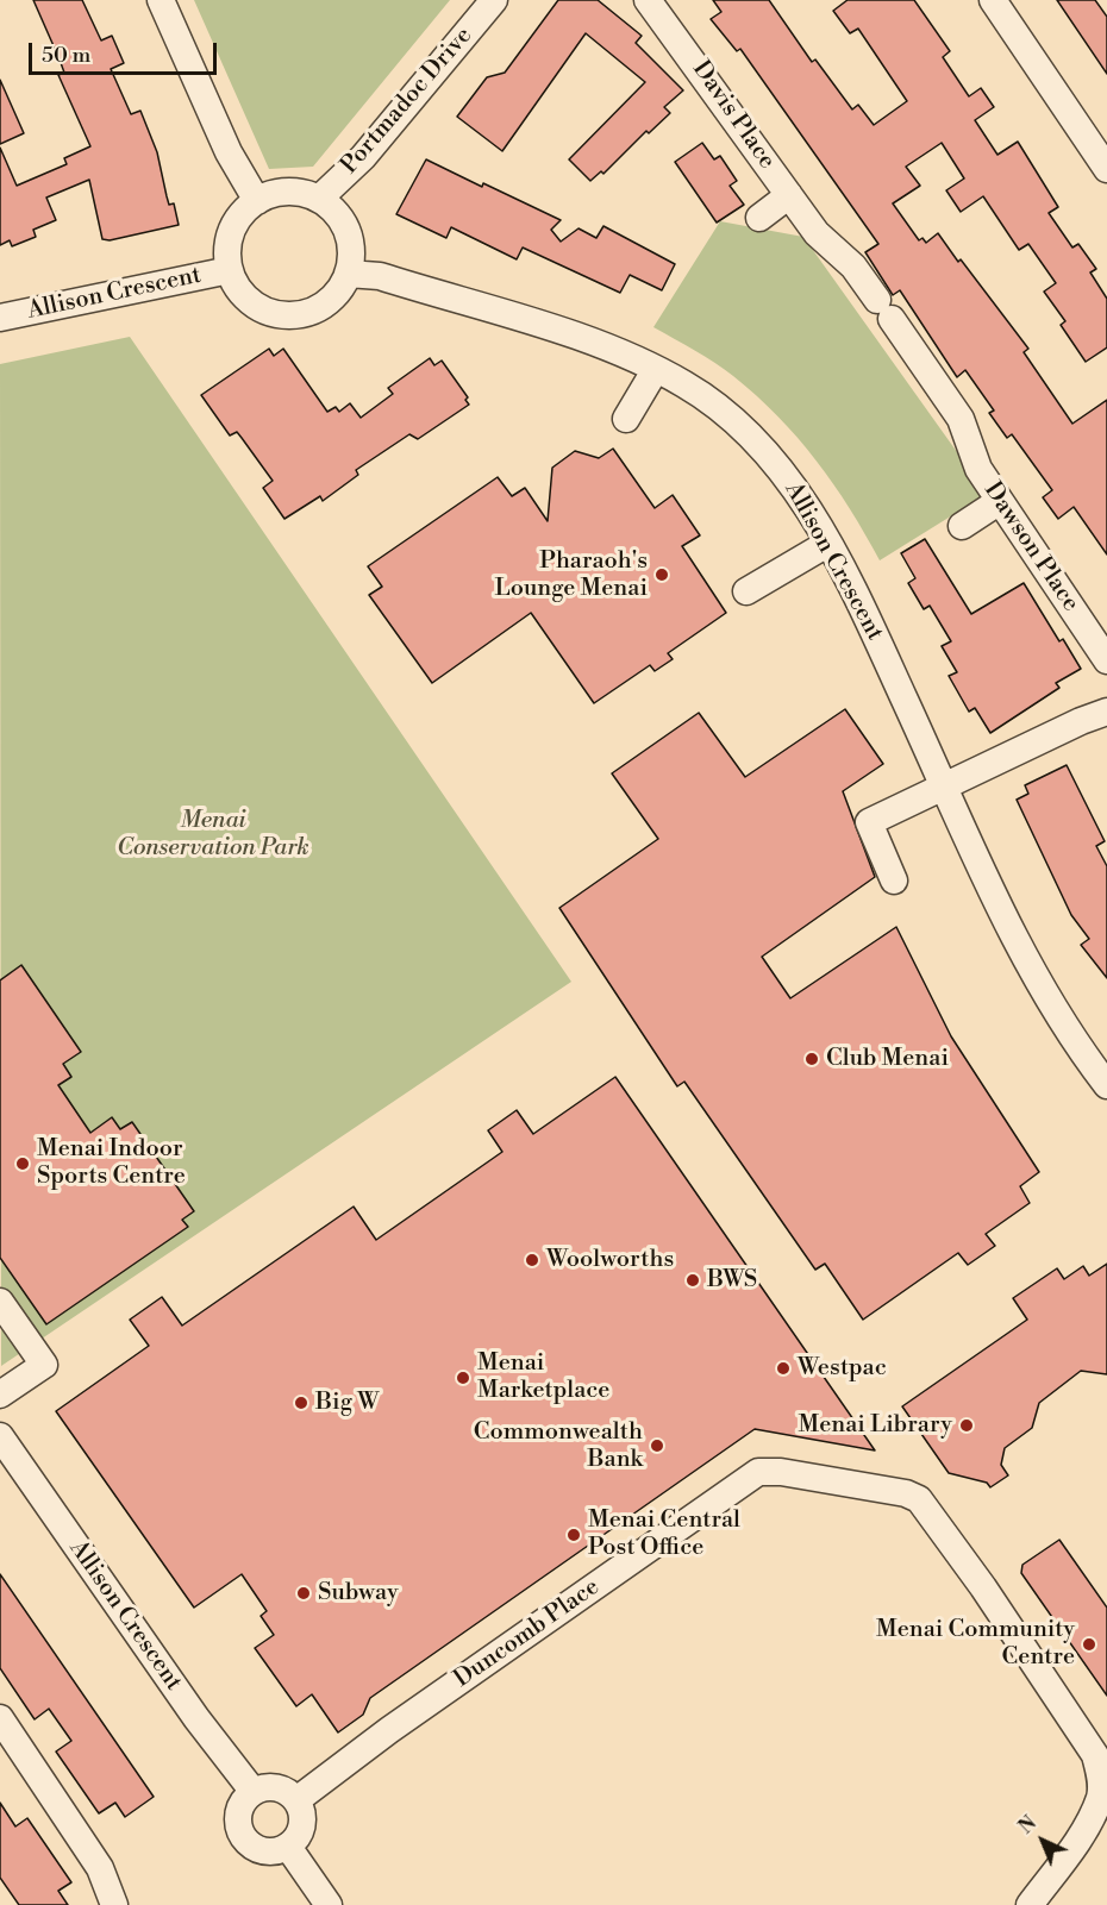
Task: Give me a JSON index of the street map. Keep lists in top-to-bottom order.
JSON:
{
  "streets": {
    "street": [
      "Portmadoc Drive",
      "Davis Place",
      "Allison Crescent",
      "Dawson Place",
      "Duncomb Place"
    ]
  },
  "crossings": [
    ["Portmadoc Drive", "Allison Crescent"],
    ["Davis Place", "Dawson Place"],
    ["Allison Crescent", "Duncomb Place"]
  ],
  "parks": ["Menai Conservation Park"],
  "places": [
    "Pharaoh's Lounge Menai",
    "Club Menai",
    "Menai Indoor Sports Centre",
    "Woolworths",
    "BWS",
    "Westpac",
    "Menai Marketplace",
    "Big W",
    "Menai Library",
    "Commonwealth Bank",
    "Menai Central Post Office",
    "Subway",
    "Menai Community Centre"
  ],
  "scale_bar": "50 m",
  "north": "top left"
}
